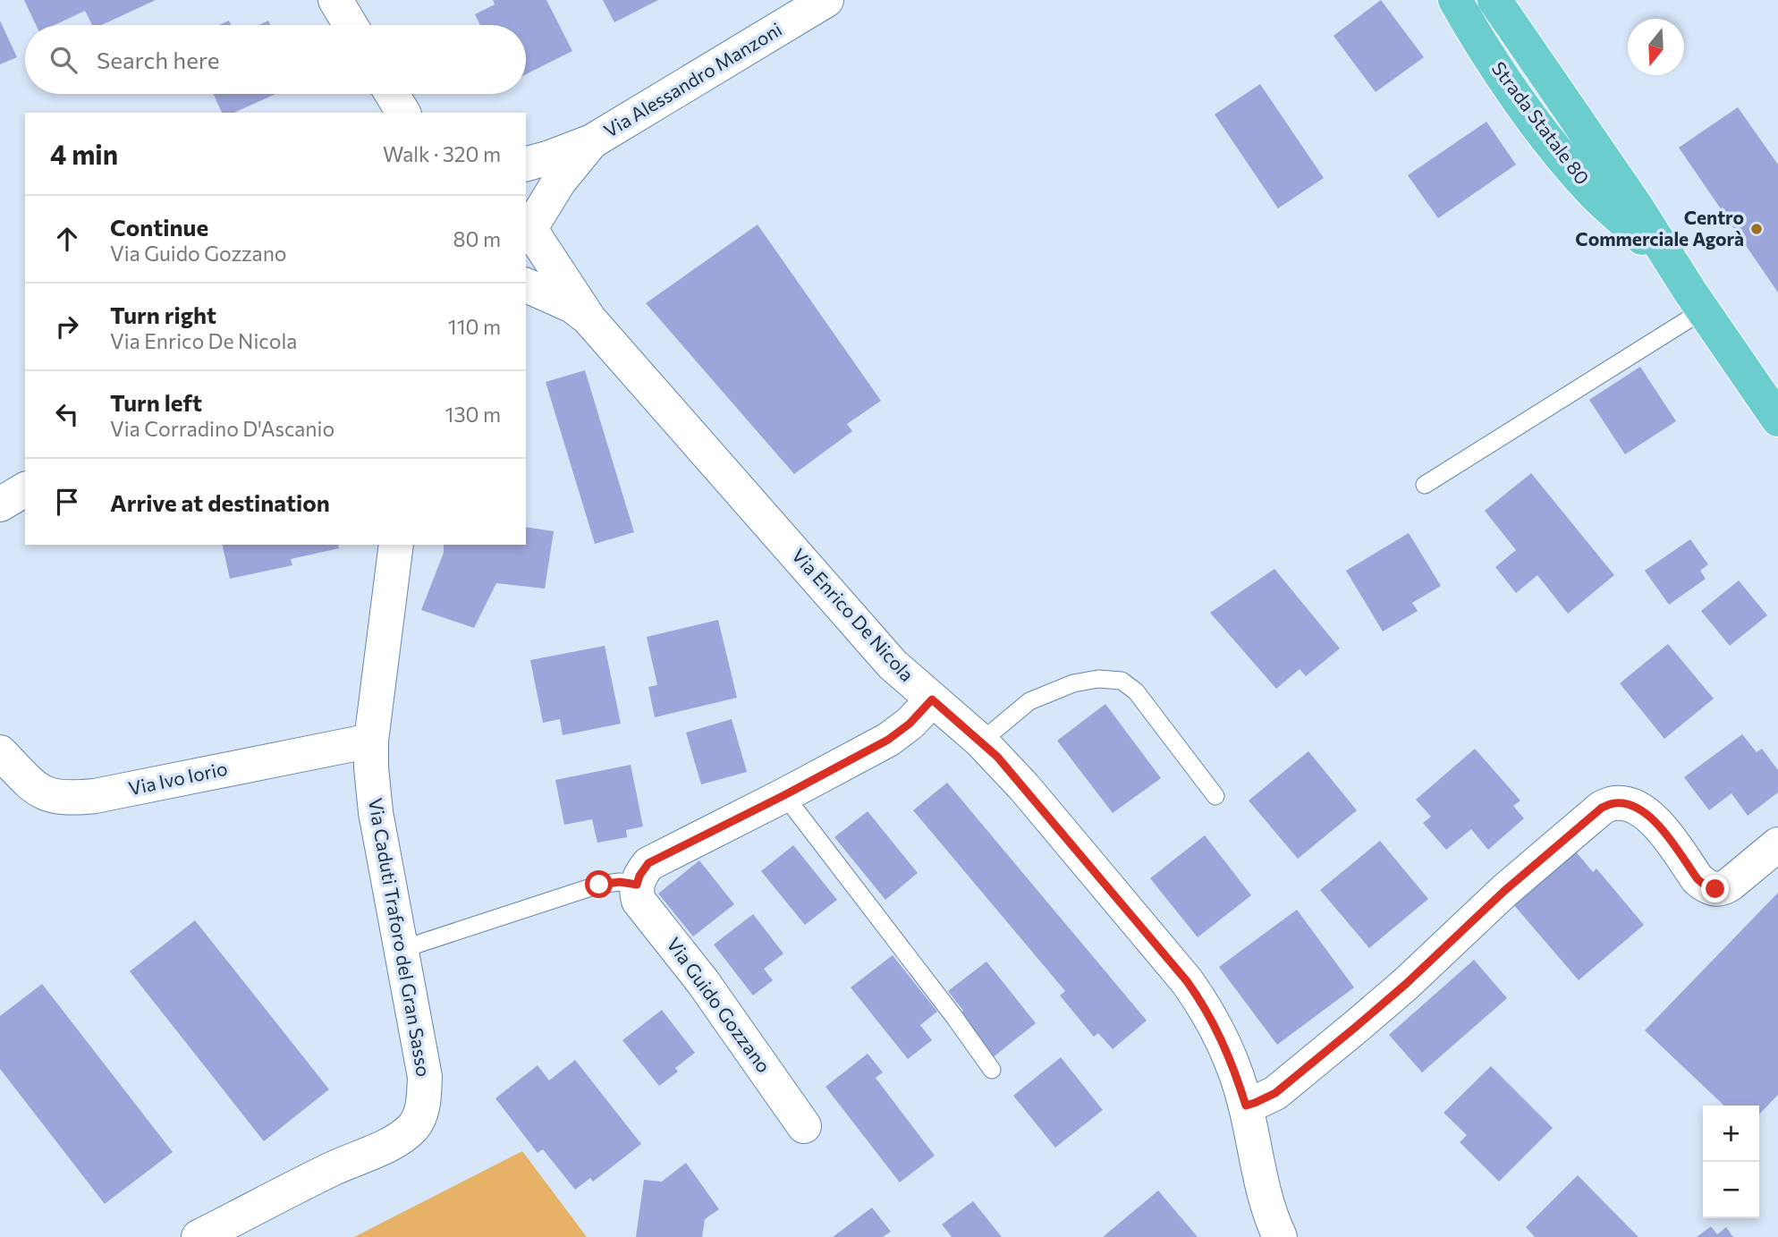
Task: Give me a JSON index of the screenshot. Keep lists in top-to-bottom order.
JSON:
{
  "streets": {
    "main road": ["Strada Statale 80"],
    "street": [
      "Via Alessandro Manzoni",
      "Via Enrico De Nicola",
      "Via Ivo Iorio",
      "Via Caduti Traforo del Gran Sasso",
      "Via Guido Gozzano"
    ]
  },
  "crossings": [
    ["Via Alessandro Manzoni", "Via Enrico De Nicola"],
    ["Via Ivo Iorio", "Via Caduti Traforo del Gran Sasso"]
  ],
  "places": ["Centro Commerciale Agorà"],
  "north": "bottom",
  "page": {
    "search": "Search here",
    "heading": ["4 min", "Walk · 320 m"],
    "list": [
      ["Continue", "Via Guido Gozzano", "80 m"],
      ["Turn right", "Via Enrico De Nicola", "110 m"],
      ["Turn left", "Via Corradino D'Ascanio", "130 m"],
      "Arrive at destination"
    ],
    "map_buttons": ["+", "−"]
  }
}
